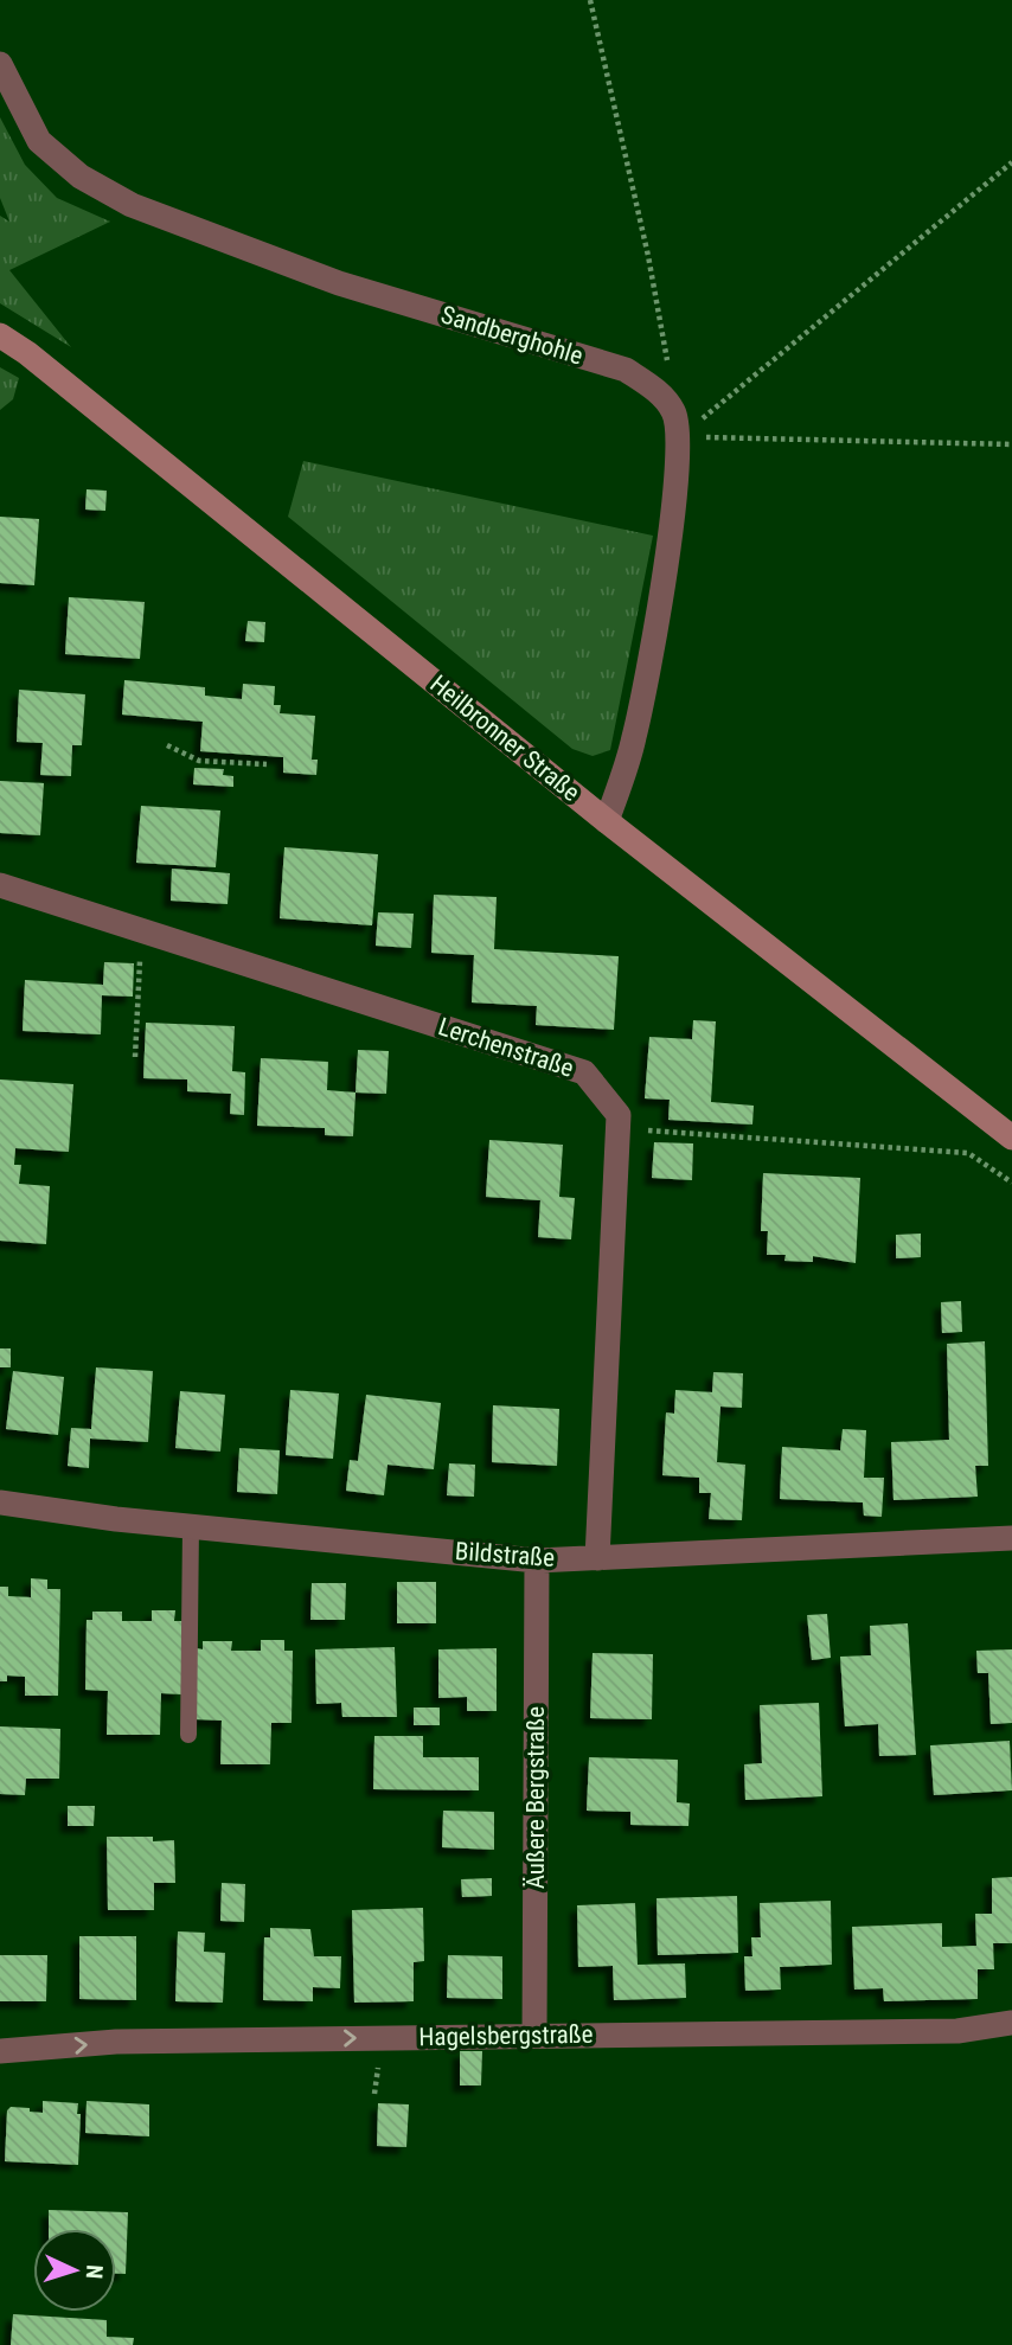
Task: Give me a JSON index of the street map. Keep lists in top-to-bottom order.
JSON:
{
  "streets": {
    "main road": ["Heilbronner Straße"],
    "street": [
      "Sandberghohle",
      "Lerchenstraße",
      "Bildstraße",
      "Äußere Bergstraße",
      "Hagelsbergstraße"
    ]
  },
  "crossings": [
    ["Lerchenstraße", "Bildstraße"],
    ["Bildstraße", "Äußere Bergstraße"],
    ["Äußere Bergstraße", "Hagelsbergstraße"]
  ],
  "one_way": ["Hagelsbergstraße"],
  "north": "right"
}
